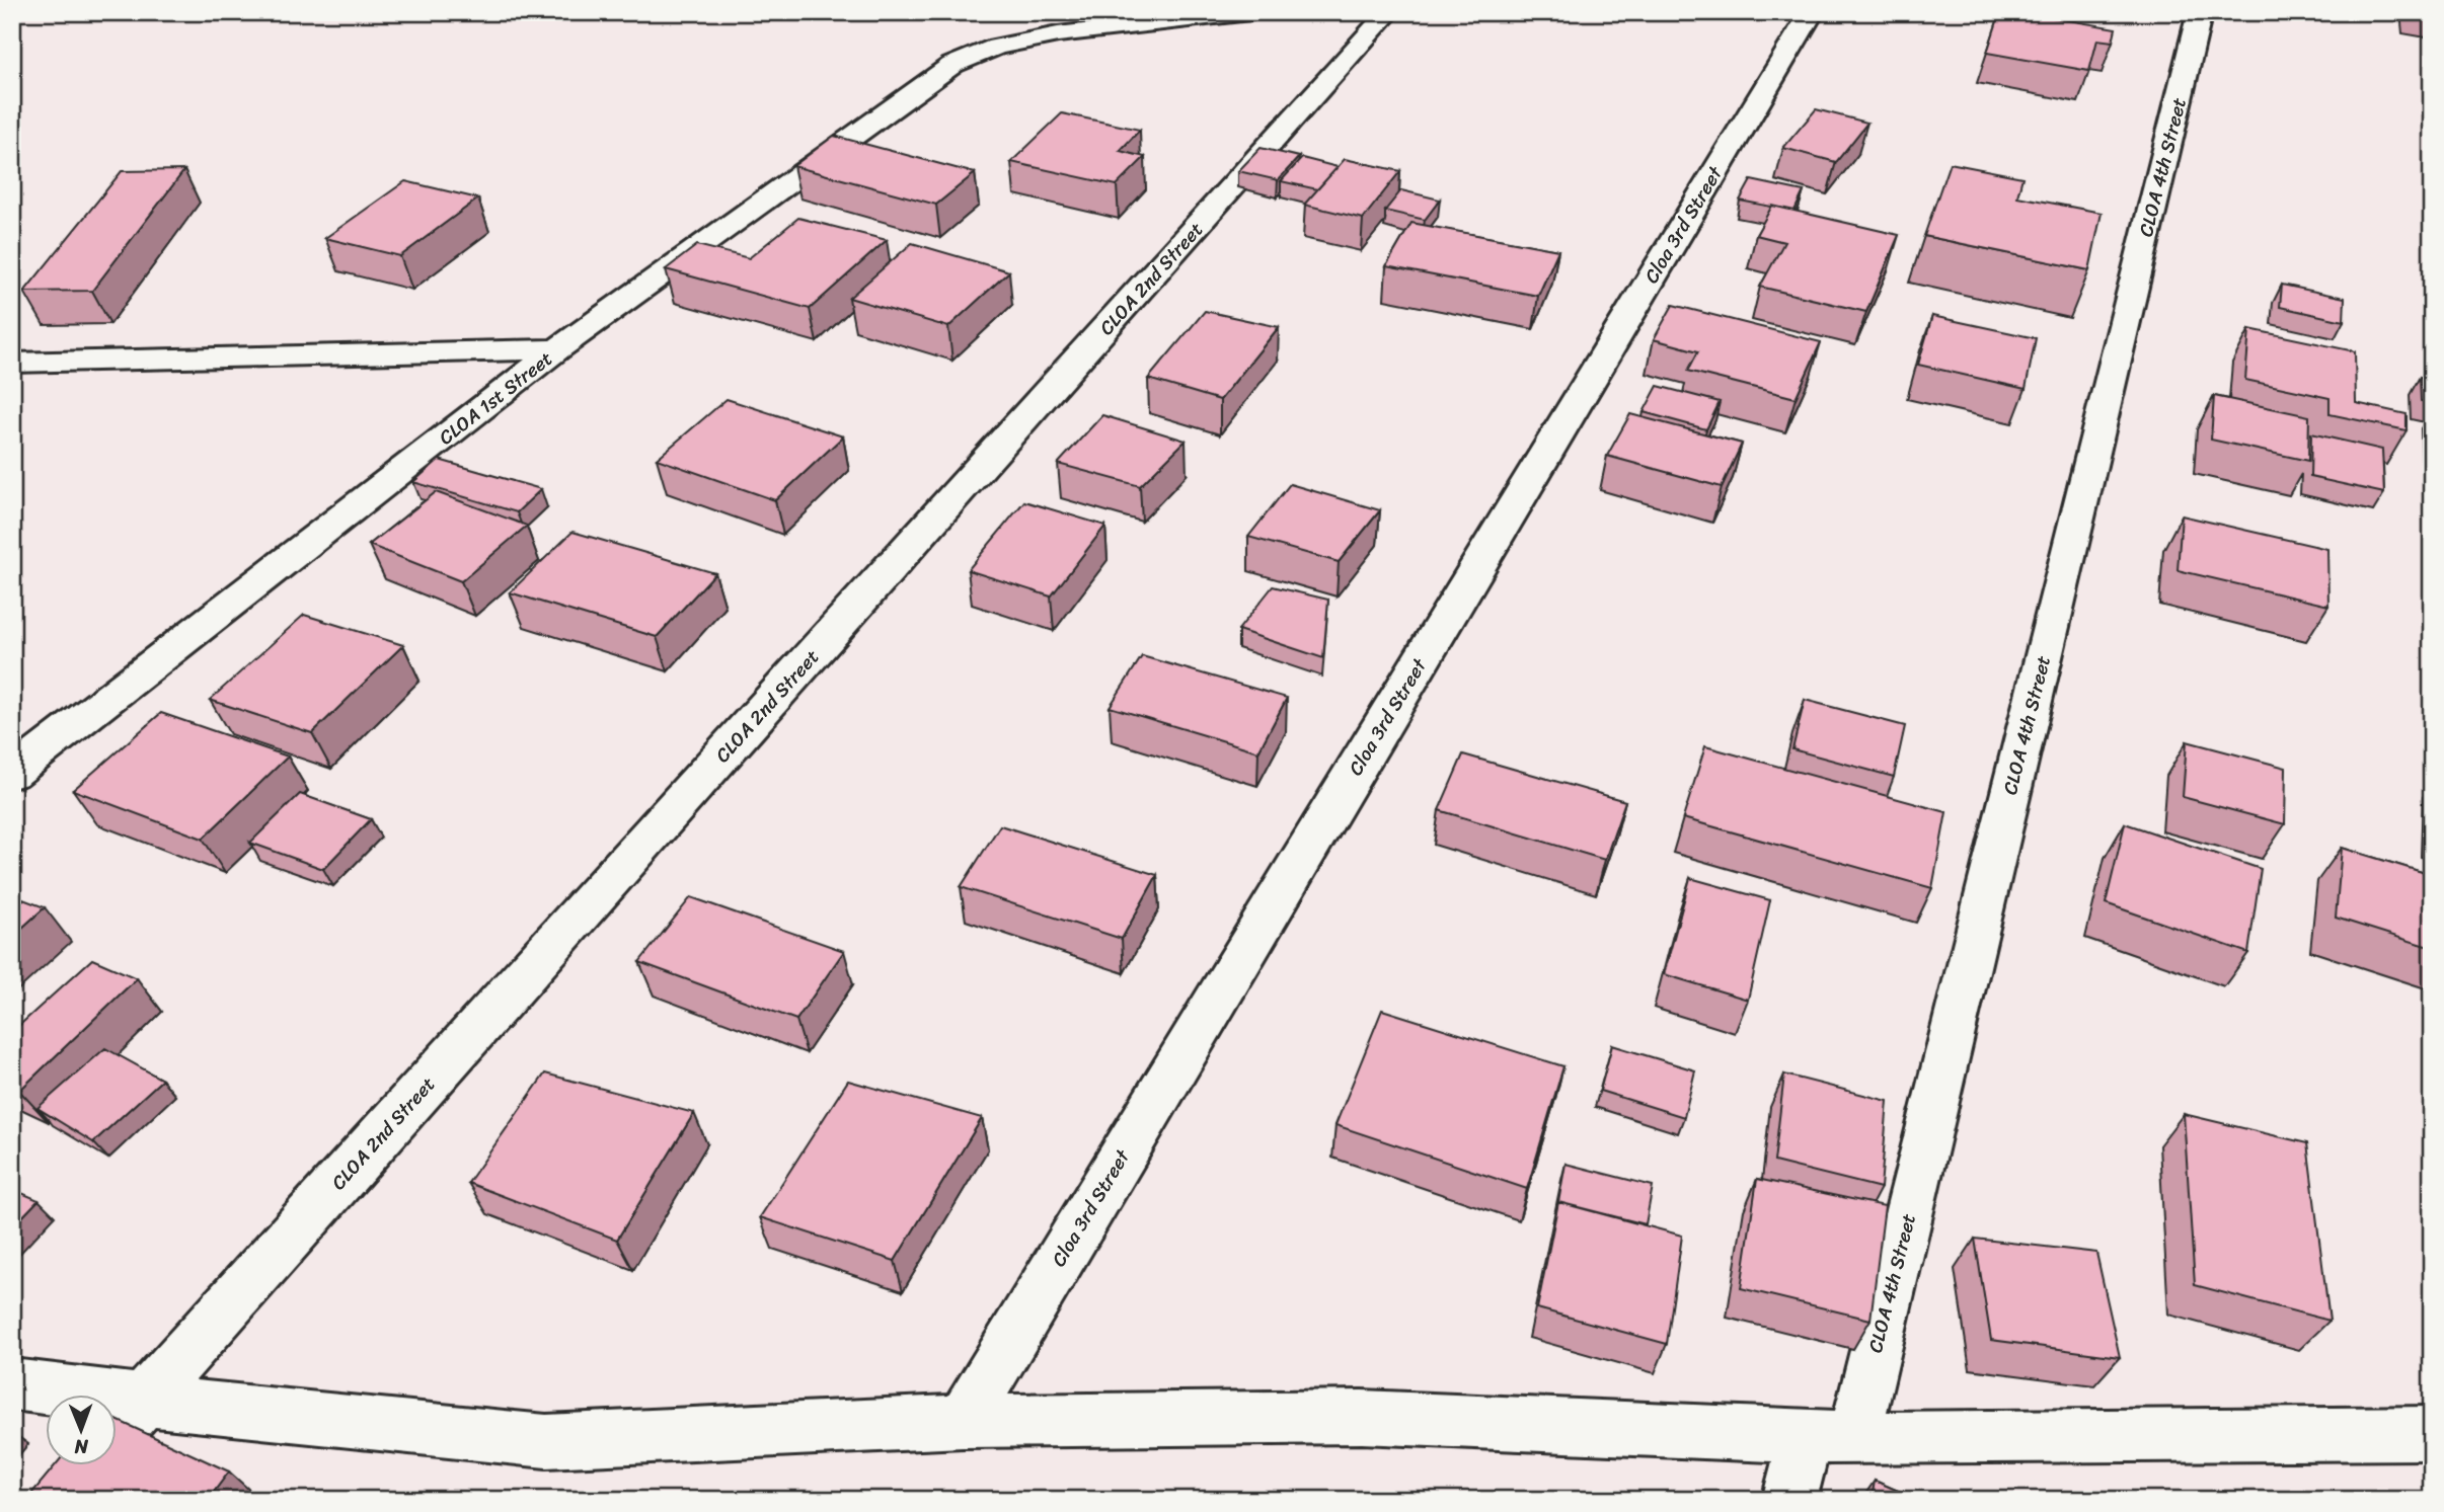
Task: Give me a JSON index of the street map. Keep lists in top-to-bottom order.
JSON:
{
  "streets": {
    "street": [
      "CLOA 4th Street",
      "Cloa 3rd Street",
      "CLOA 2nd Street",
      "CLOA 1st Street"
    ]
  },
  "north": "bottom"
}
